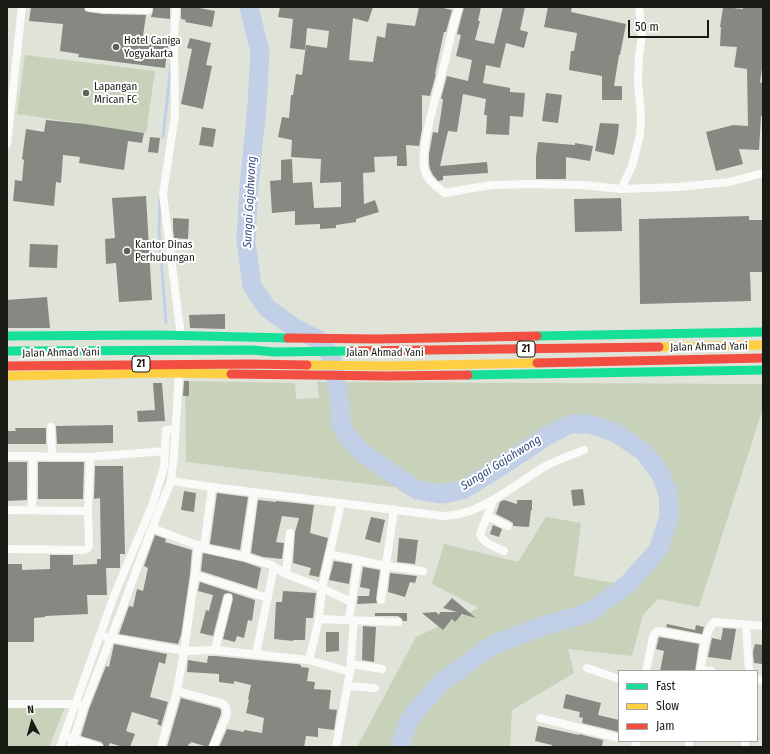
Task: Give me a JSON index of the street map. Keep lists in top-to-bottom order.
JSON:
{
  "streets": {
    "main road": ["Jalan Ahmad Yani", "21"]
  },
  "water": ["Sungai Gajahwong"],
  "places": ["Hotel Caniga Yogyakarta", "Lapangan Mrican FC", "Kantor Dinas Perhubungan"],
  "legend": ["Fast", "Slow", "Jam"],
  "scale_bar": "50 m",
  "north": "top"
}
